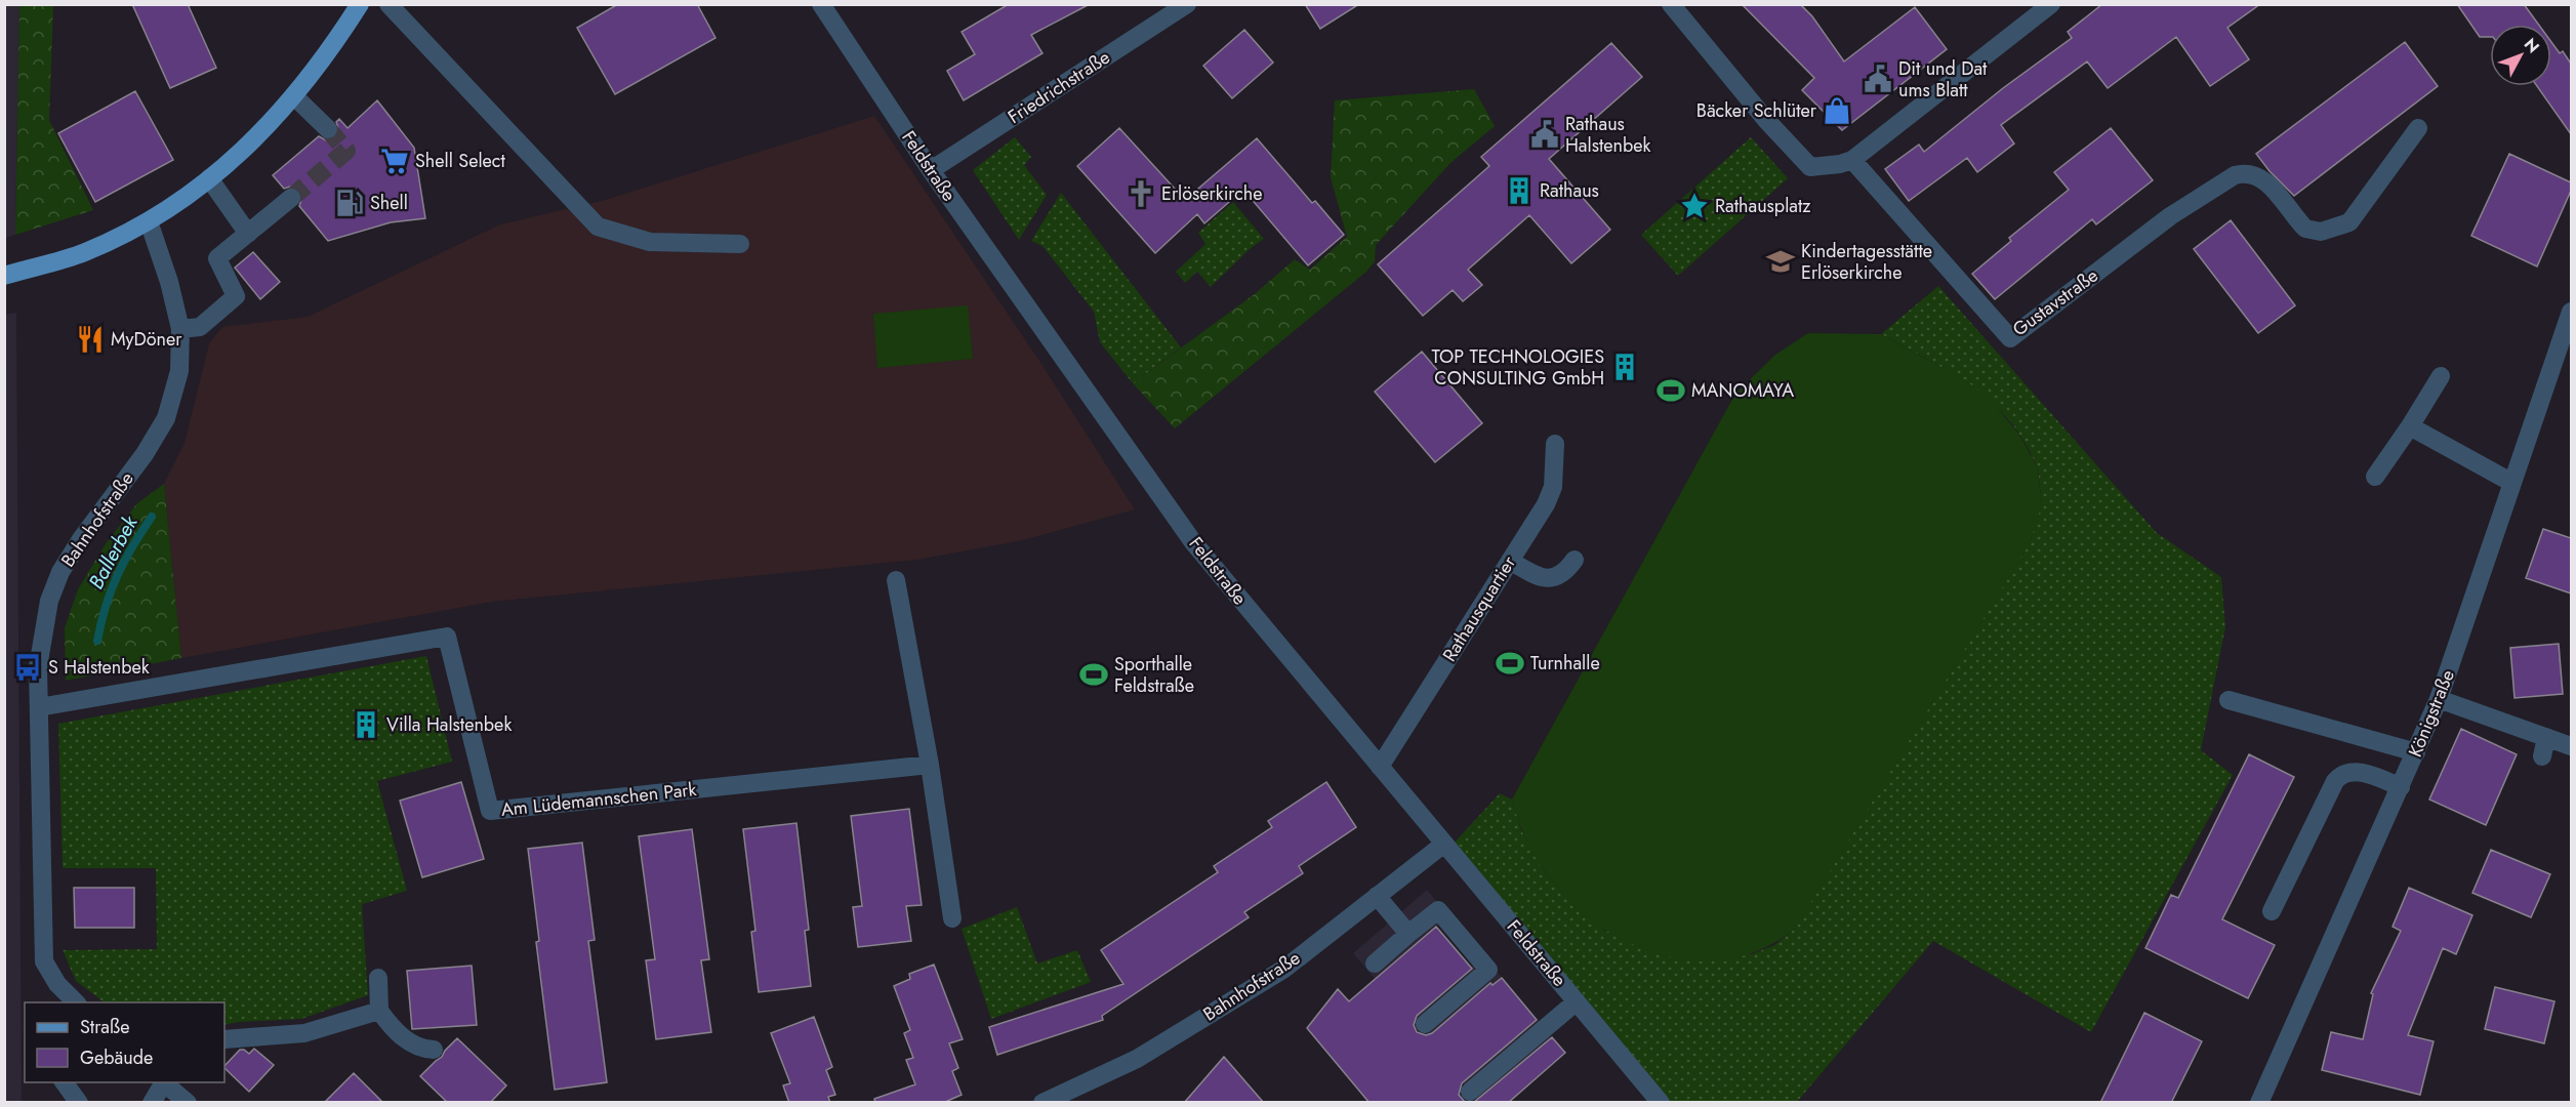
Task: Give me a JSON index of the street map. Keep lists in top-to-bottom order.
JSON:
{
  "streets": {
    "street": [
      "Friedrichstraße",
      "Feldstraße",
      "Gustavstraße",
      "Bahnhofstraße",
      "Rathausquartier",
      "Königstraße",
      "Am Lüdemannschen Park"
    ]
  },
  "crossings": [
    ["Friedrichstraße", "Feldstraße"],
    ["Feldstraße", "Bahnhofstraße"],
    ["Feldstraße", "Rathausquartier"],
    ["Bahnhofstraße", "Am Lüdemannschen Park"]
  ],
  "water": ["Ballerbek"],
  "places": {
    "public building": ["Dit und Dat ums Blatt", "Rathaus Halstenbek"],
    "shop": ["Bäcker Schlüter"],
    "supermarket": ["Shell Select"],
    "building": ["Rathaus", "TOP TECHNOLOGIES CONSULTING GmbH", "Villa Halstenbek"],
    "church": ["Erlöserkirche"],
    "fuel station": ["Shell"],
    "place": ["Rathausplatz"],
    "school or university": ["Kindertagesstätte Erlöserkirche"],
    "restaurant": ["MyDöner"],
    "sports": ["MANOMAYA", "Turnhalle", "Sporthalle Feldstraße"],
    "bus stop": ["S Halstenbek"]
  },
  "legend": ["Straße", "Gebäude"],
  "north": "top right"
}
